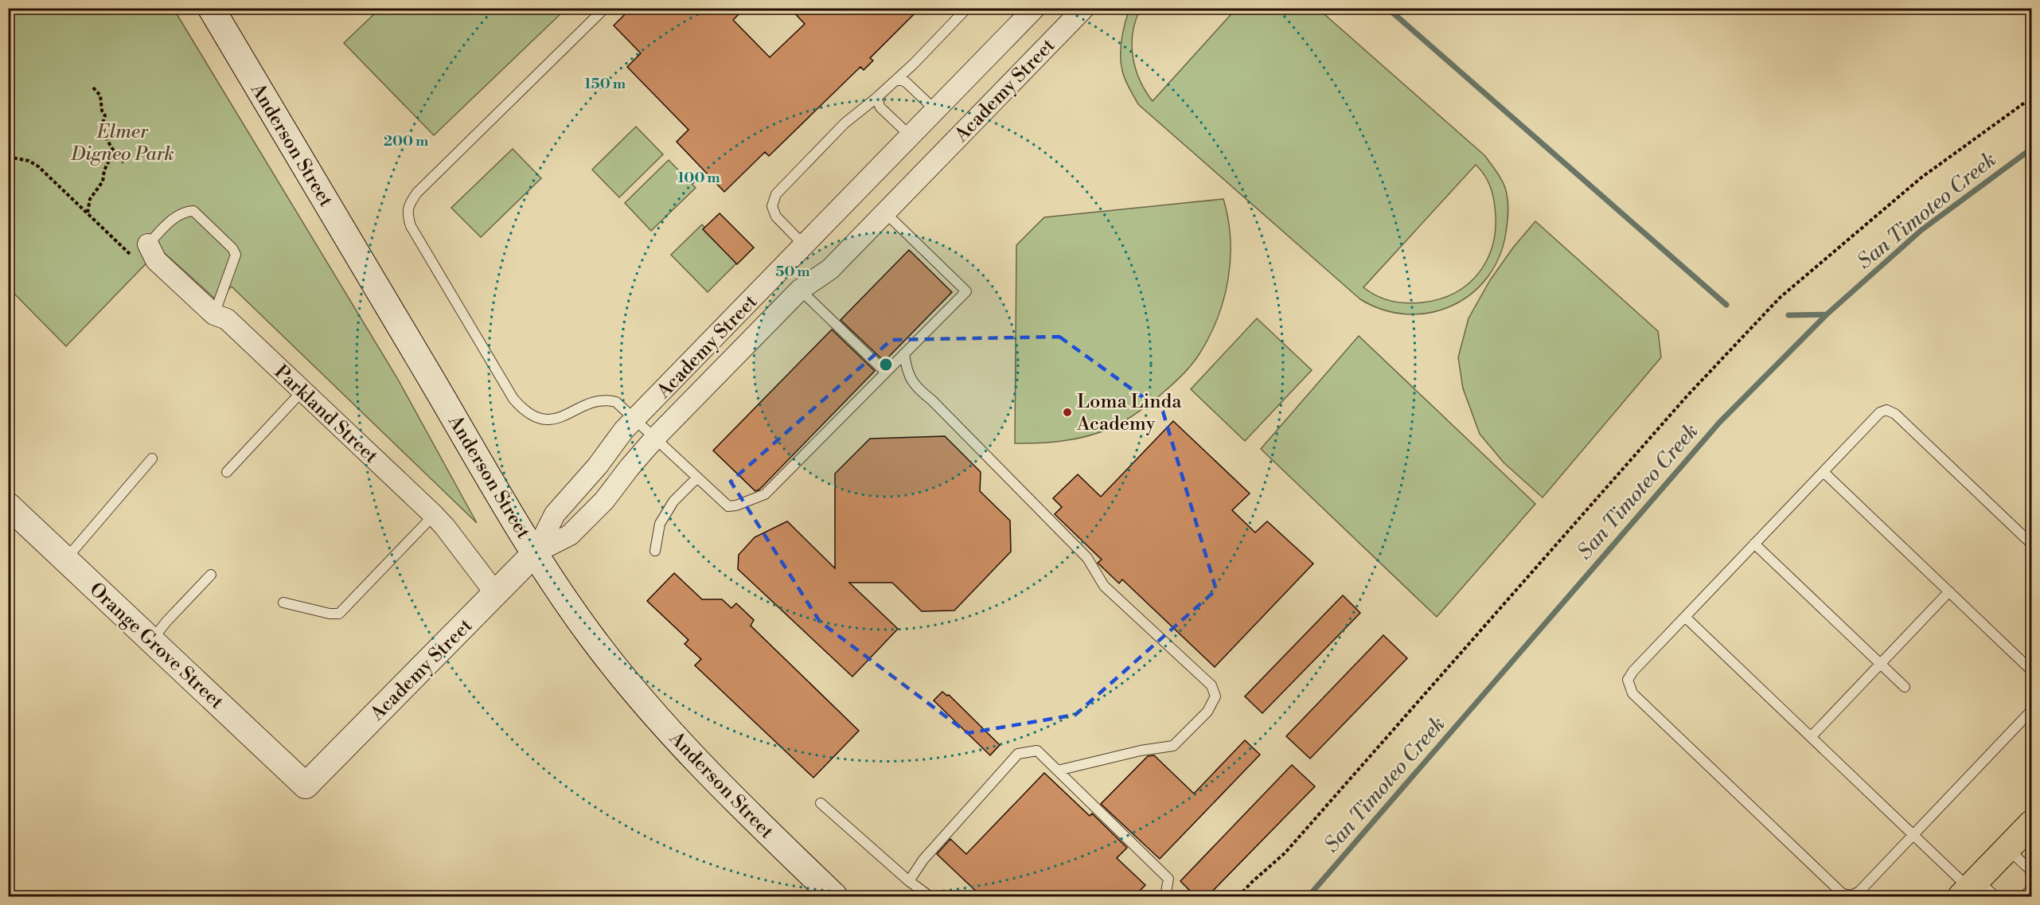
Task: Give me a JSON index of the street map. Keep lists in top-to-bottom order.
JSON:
{
  "streets": {
    "main road": ["Anderson Street"],
    "street": ["Academy Street", "Parkland Street", "Orange Grove Street"]
  },
  "crossings": [
    ["Academy Street", "Anderson Street"],
    ["Academy Street", "Parkland Street"],
    ["Academy Street", "Orange Grove Street"]
  ],
  "water": ["San Timoteo Creek"],
  "parks": ["Elmer Digneo Park"],
  "places": ["Loma Linda Academy"],
  "rings": [
    "150 m",
    "200 m",
    "100 m",
    "50 m"
  ]
}
